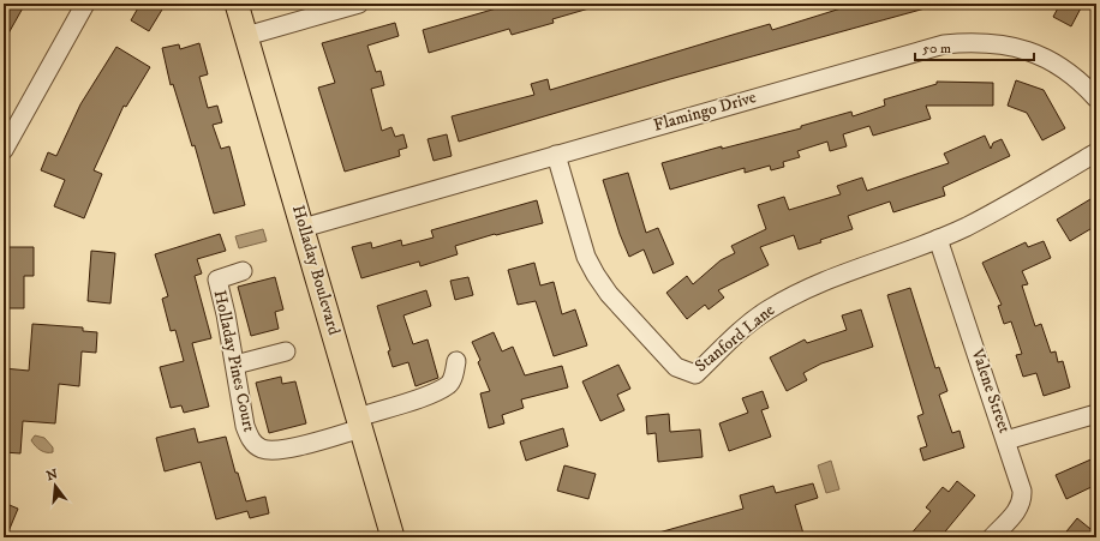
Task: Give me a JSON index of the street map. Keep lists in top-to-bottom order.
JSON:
{
  "streets": {
    "main road": ["Holladay Boulevard"],
    "street": [
      "Flamingo Drive",
      "Stanford Lane",
      "Holladay Pines Court",
      "Valene Street"
    ]
  },
  "crossings": [
    ["Flamingo Drive", "Holladay Boulevard"],
    ["Flamingo Drive", "Stanford Lane"],
    ["Holladay Boulevard", "Holladay Pines Court"],
    ["Stanford Lane", "Valene Street"]
  ],
  "scale_bar": "50 m",
  "north": "top"
}
